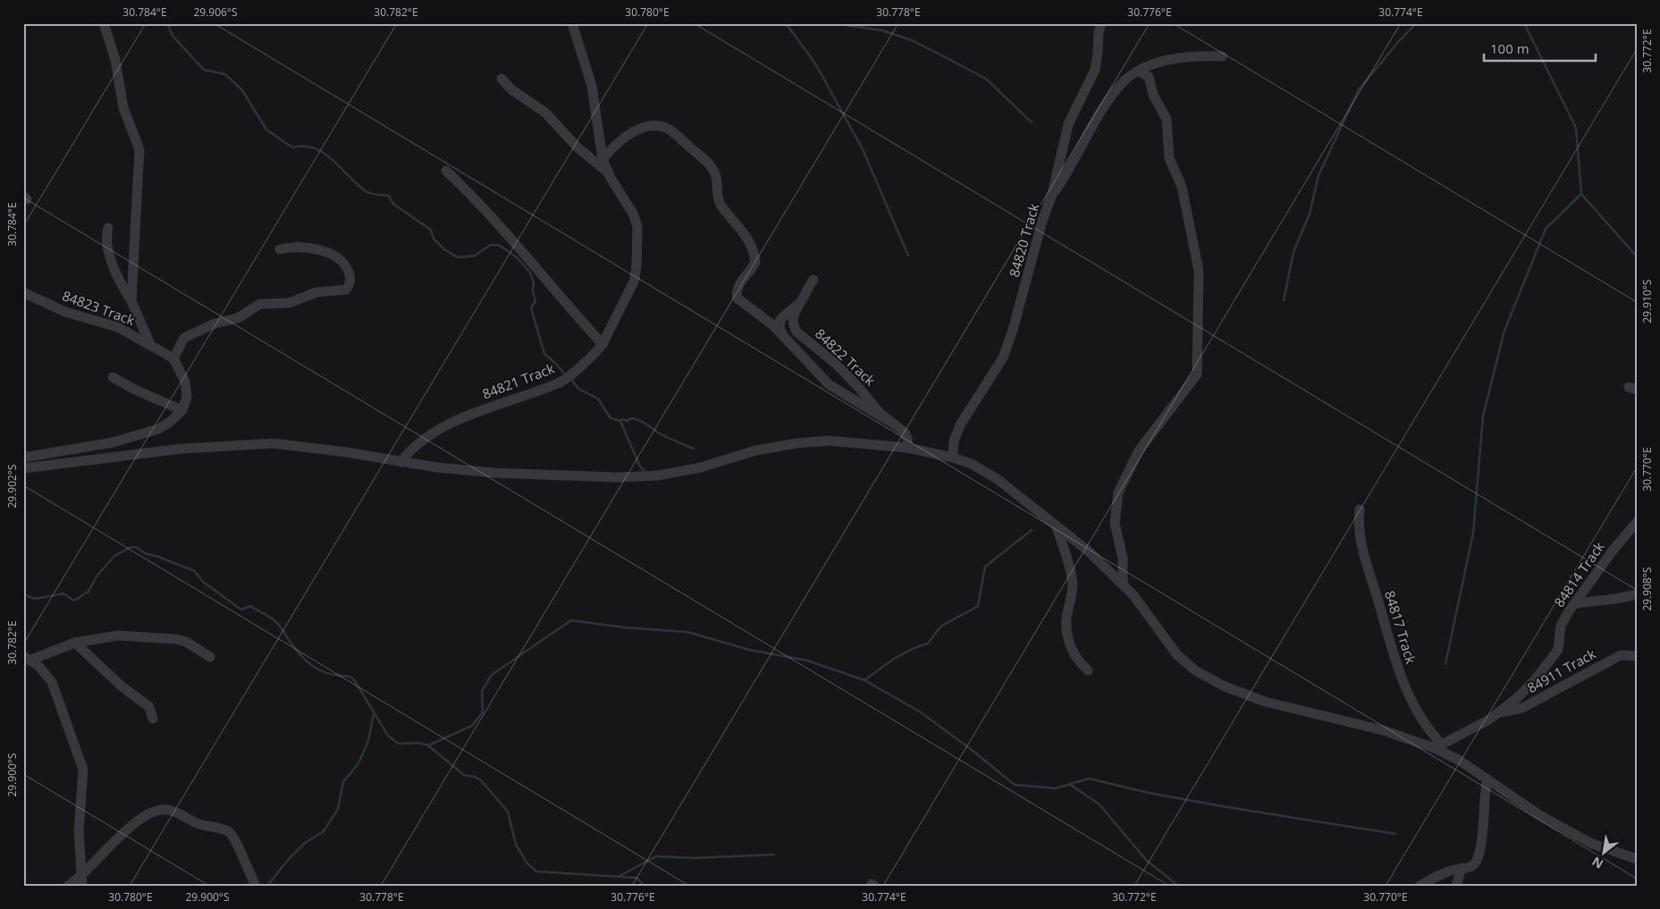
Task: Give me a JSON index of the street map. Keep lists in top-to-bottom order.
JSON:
{
  "streets": {
    "street": [
      "84820 Track",
      "84823 Track",
      "84822 Track",
      "84821 Track",
      "84814 Track",
      "84817 Track",
      "84911 Track"
    ]
  },
  "crossings": [
    ["84814 Track", "84911 Track"]
  ],
  "scale_bar": "100 m",
  "north": "bottom left",
  "coordinates": [
    "30.784°E",
    "29.906°S",
    "30.782°E",
    "30.780°E",
    "30.778°E",
    "30.776°E",
    "30.774°E",
    "30.772°E",
    "29.910°S",
    "30.770°E",
    "29.902°S",
    "29.908°S",
    "29.900°S"
  ]
}
